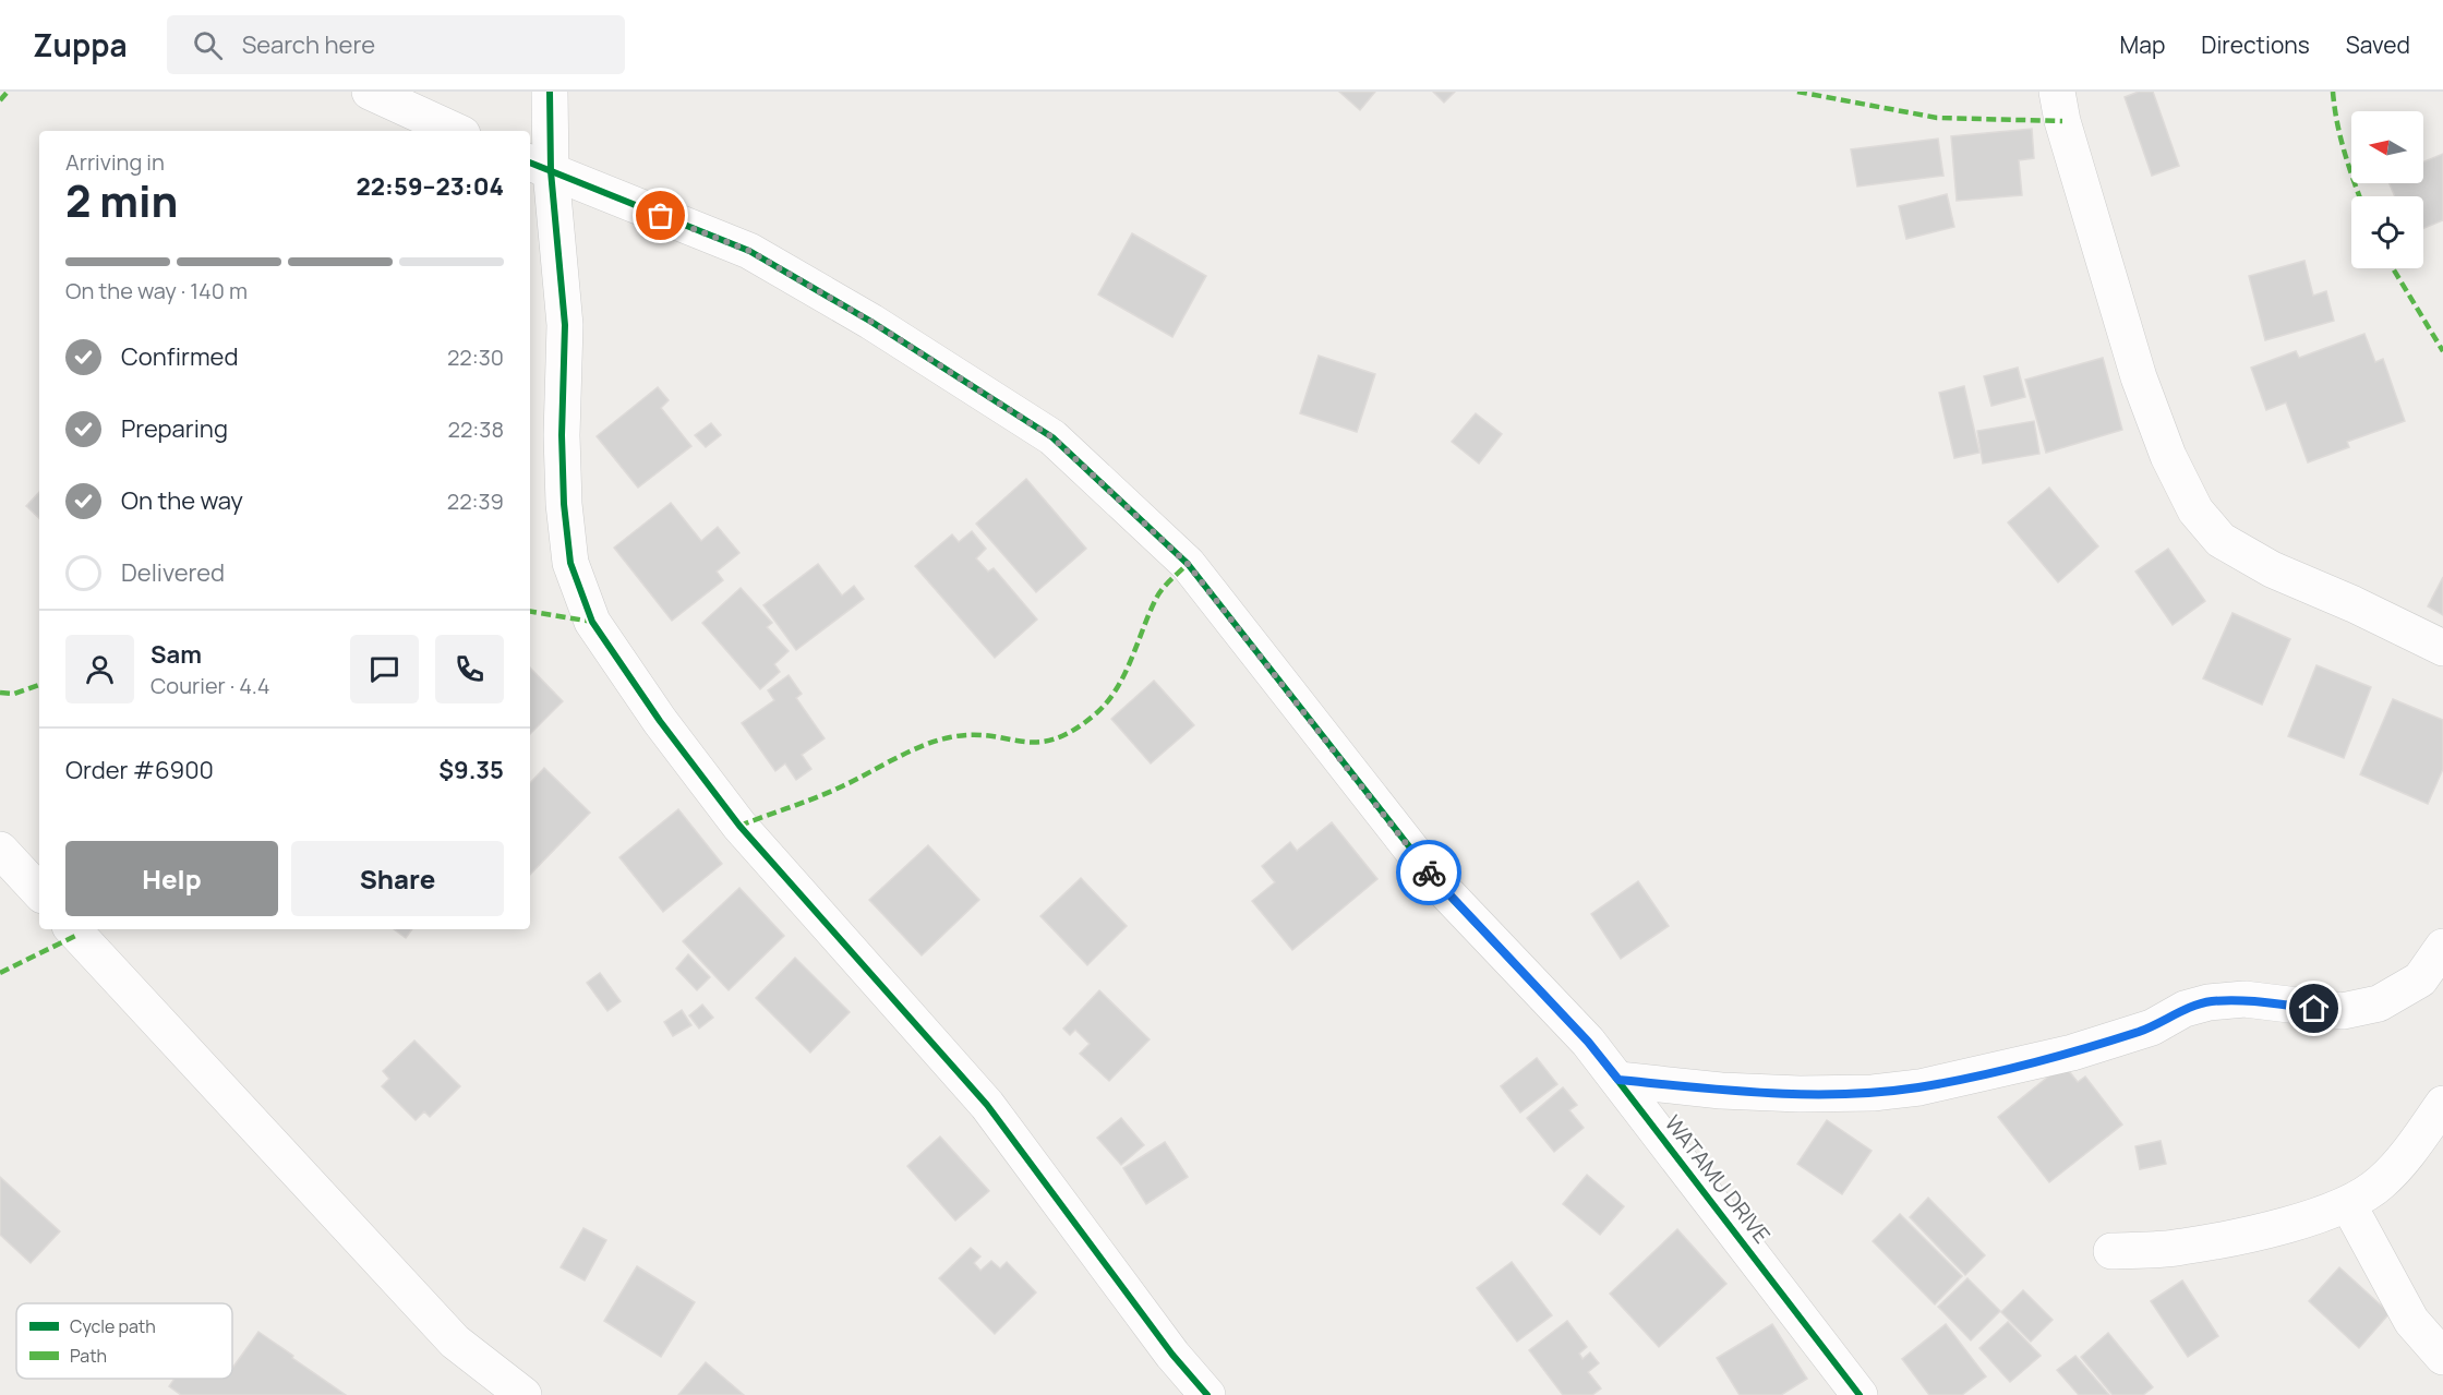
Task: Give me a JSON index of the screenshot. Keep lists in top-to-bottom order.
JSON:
{
  "streets": {
    "street": ["WATAMU DRIVE"]
  },
  "legend": ["Cycle path", "Path"],
  "north": "left",
  "page": {
    "header": "Zuppa",
    "search": "Search here",
    "nav": ["Map", "Directions", "Saved"],
    "heading": ["2 min", "Arriving in", "22:59–23:04"],
    "panel": [
      "Sam",
      "Courier · 4.4",
      "Order #6900",
      "$9.35"
    ],
    "bar": "On the way · 140 m",
    "list": [
      ["Confirmed", "22:30"],
      ["Preparing", "22:38"],
      ["On the way", "22:39"],
      "Delivered"
    ],
    "buttons": ["Help", "Share"]
  }
}
